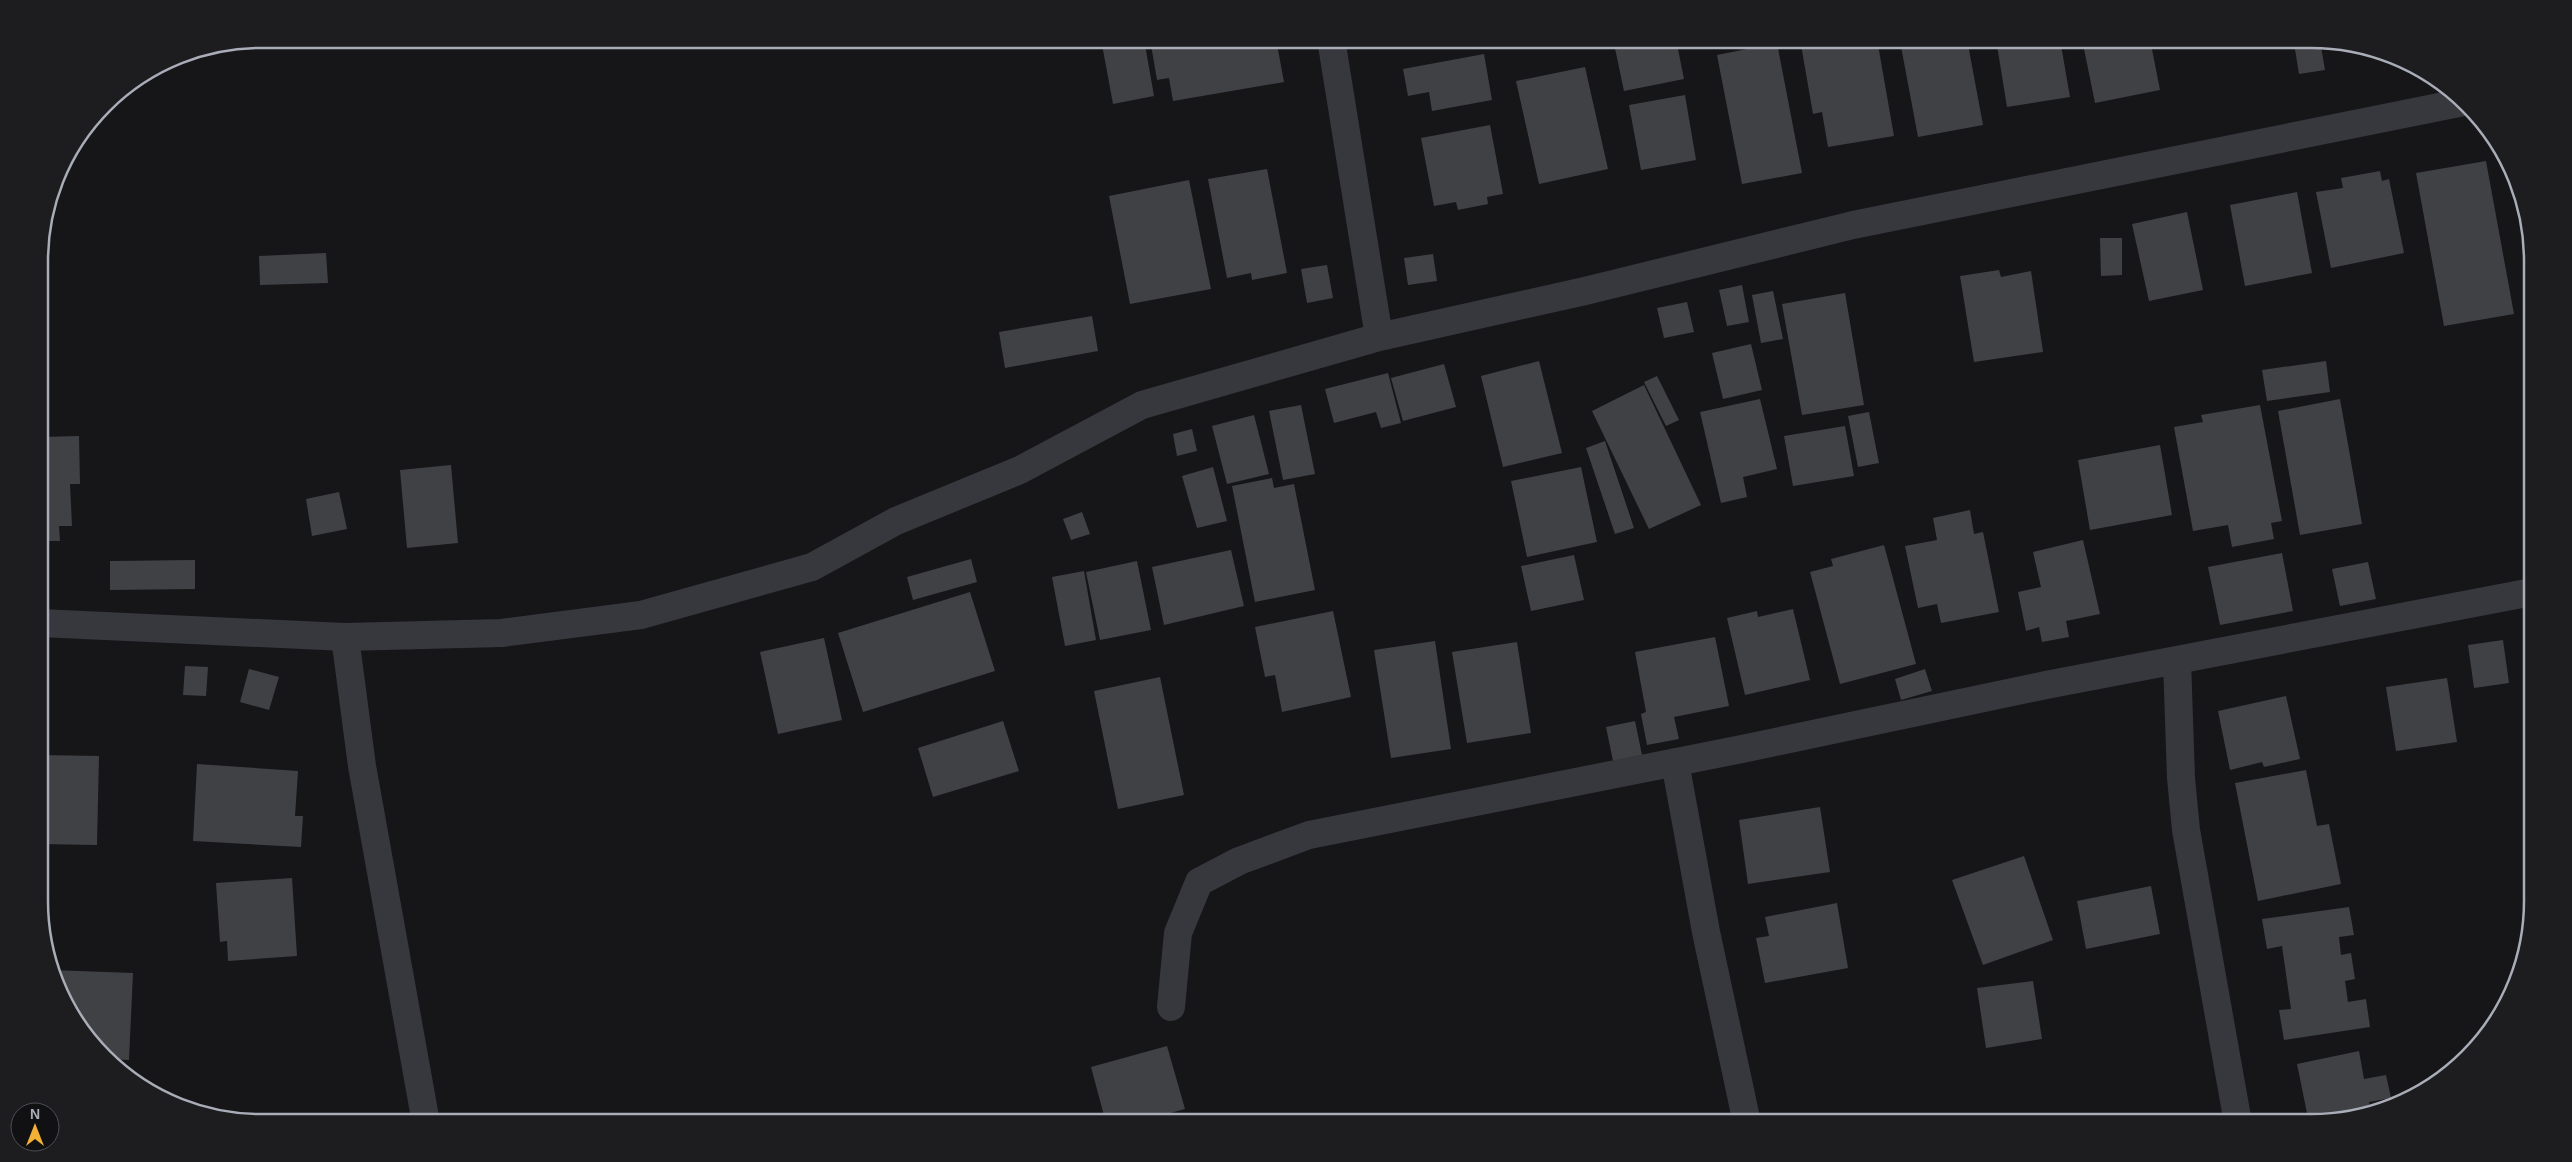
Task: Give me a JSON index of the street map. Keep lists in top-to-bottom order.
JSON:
{
  "north": "top"
}
